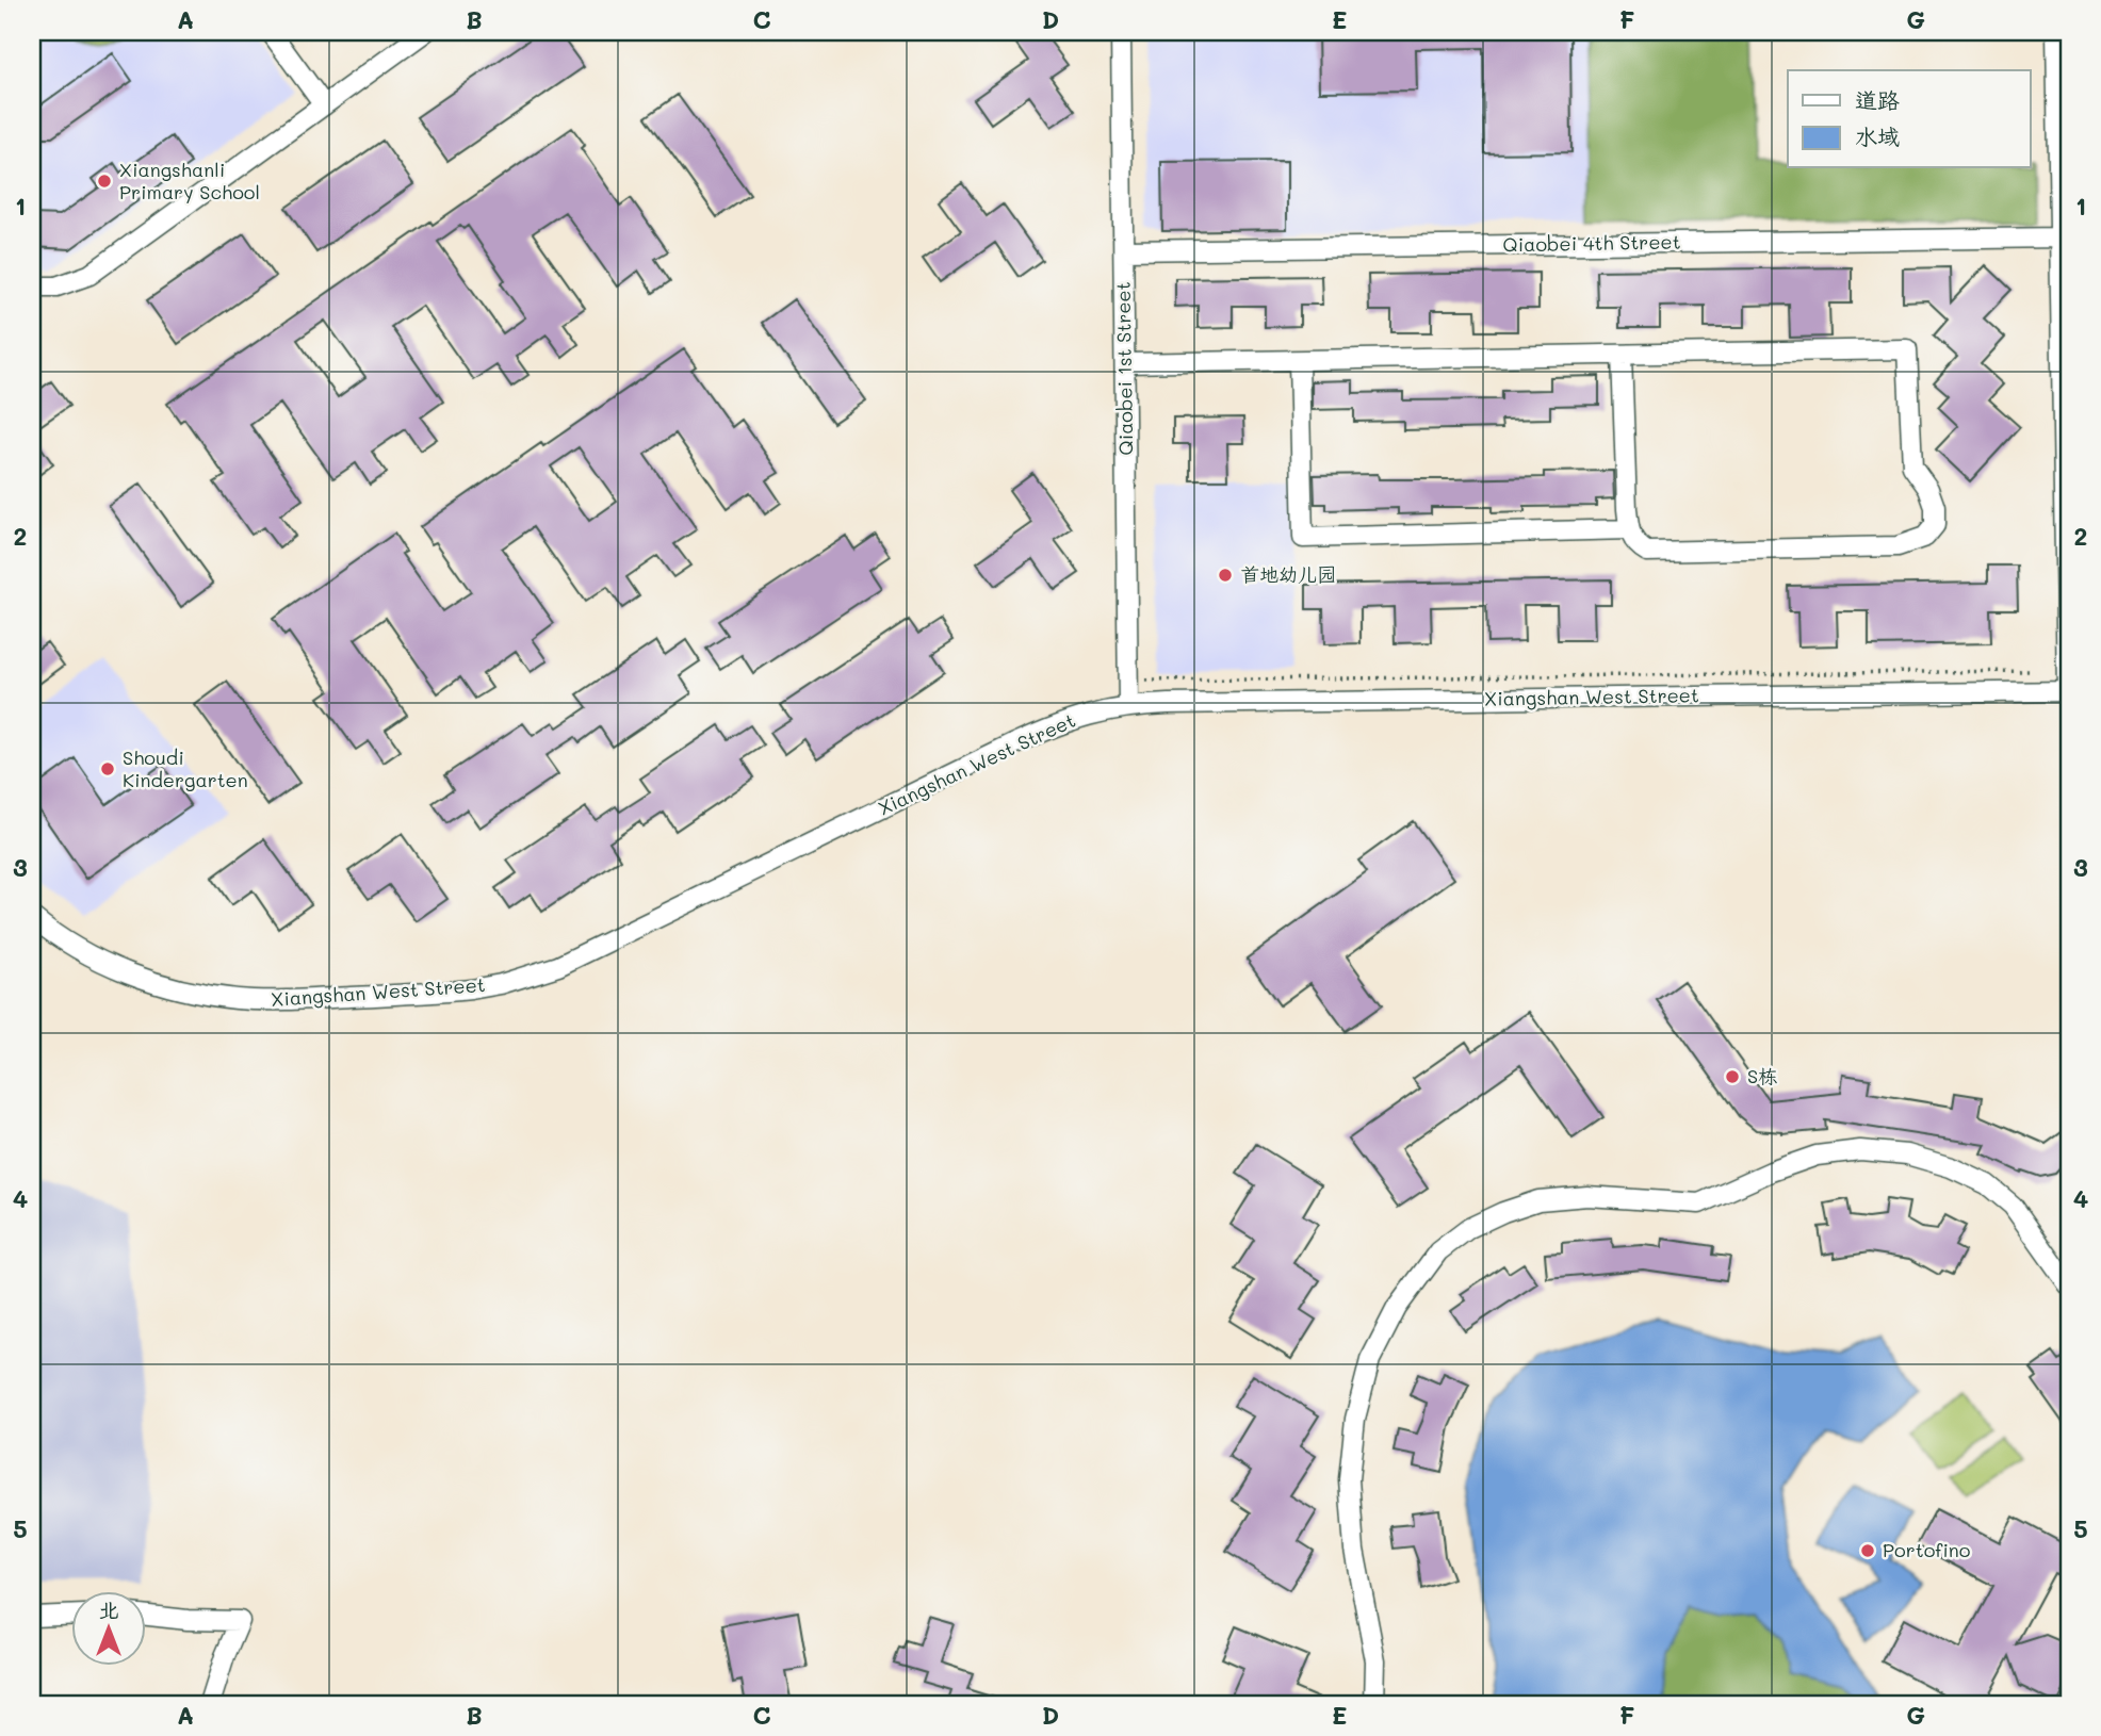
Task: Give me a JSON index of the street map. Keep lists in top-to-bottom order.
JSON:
{
  "streets": {
    "street": ["Qiaobei 4th Street", "Qiaobei 1st Street", "Xiangshan West Street"]
  },
  "crossings": [
    ["Qiaobei 4th Street", "Qiaobei 1st Street"],
    ["Qiaobei 1st Street", "Xiangshan West Street"]
  ],
  "places": [
    "Xiangshanli Primary School",
    "首地幼儿园",
    "Shoudi Kindergarten",
    "S栋",
    "Portofino"
  ],
  "legend": ["道路", "水域"],
  "north": "top",
  "grid": {
    "columns": [
      "A",
      "B",
      "C",
      "D",
      "E",
      "F",
      "G"
    ],
    "rows": [
      "1",
      "2",
      "3",
      "4",
      "5"
    ]
  }
}
